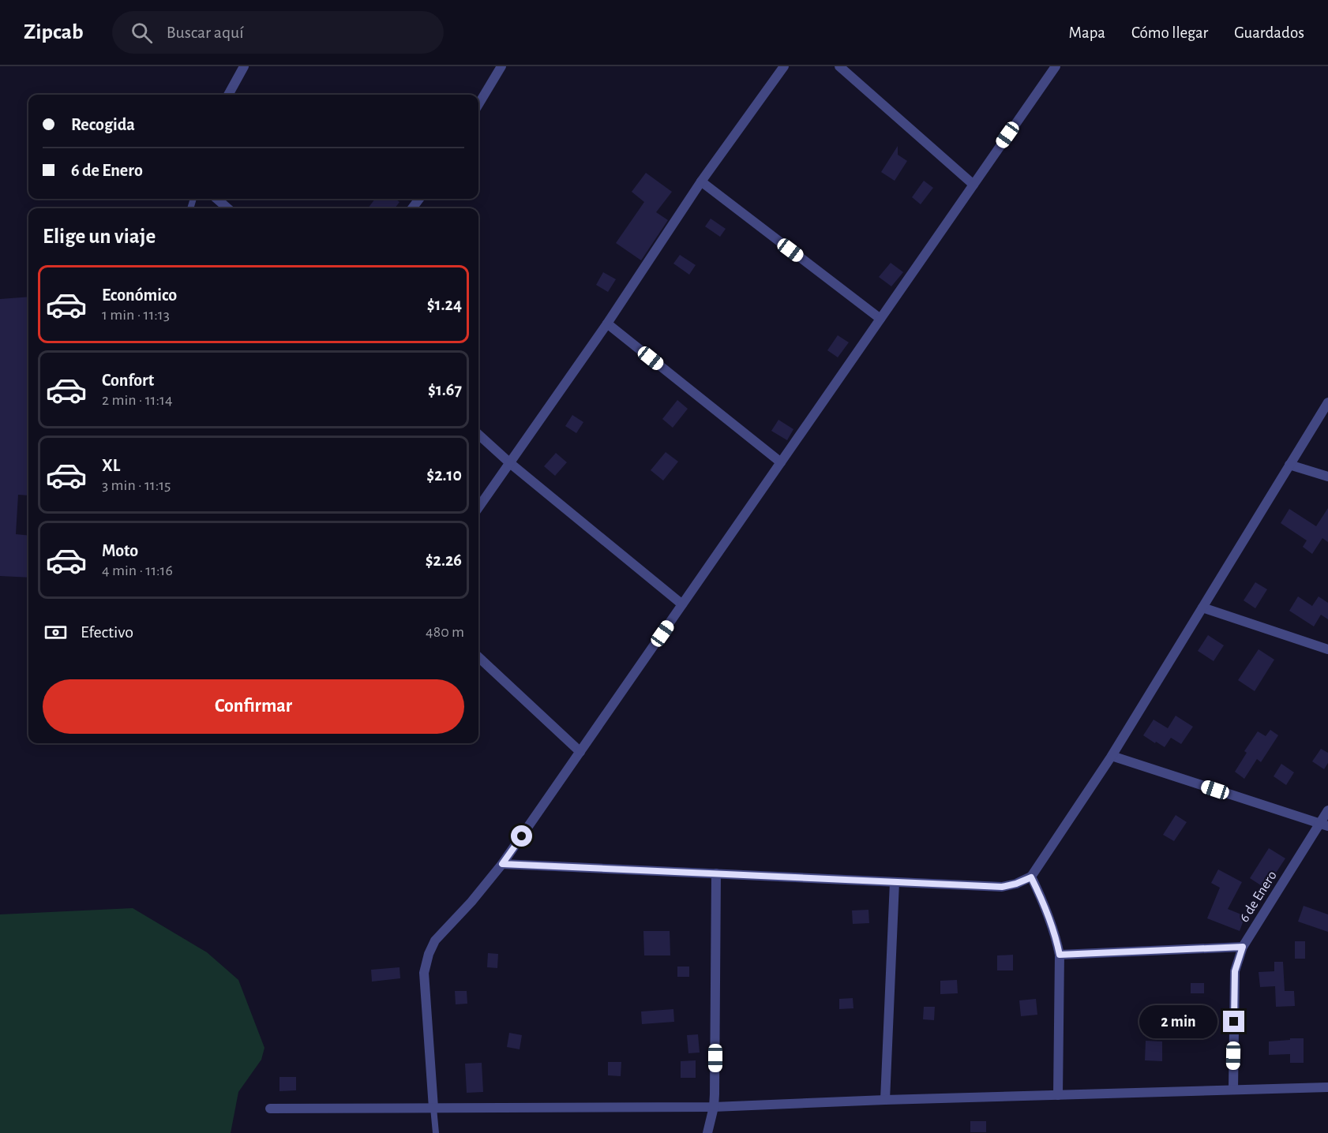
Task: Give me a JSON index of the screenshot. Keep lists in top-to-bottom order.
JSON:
{
  "streets": {
    "street": ["6 de Enero"]
  },
  "page": {
    "header": "Zipcab",
    "search": "Buscar aquí",
    "nav": ["Mapa", "Cómo llegar", "Guardados"],
    "banner": ["Recogida", "6 de Enero"],
    "heading": "Elige un viaje",
    "list": [
      {
        "name": "Económico",
        "note": "1 min · 11:13",
        "value": "$1.24"
      },
      {
        "name": "Confort",
        "note": "2 min · 11:14",
        "value": "$1.67"
      },
      {
        "name": "XL",
        "note": "3 min · 11:15",
        "value": "$2.10"
      },
      {
        "name": "Moto",
        "note": "4 min · 11:16",
        "value": "$2.26"
      }
    ],
    "pay": ["Efectivo", "480 m"],
    "buttons": "Confirmar",
    "bubble": "2 min"
  }
}
